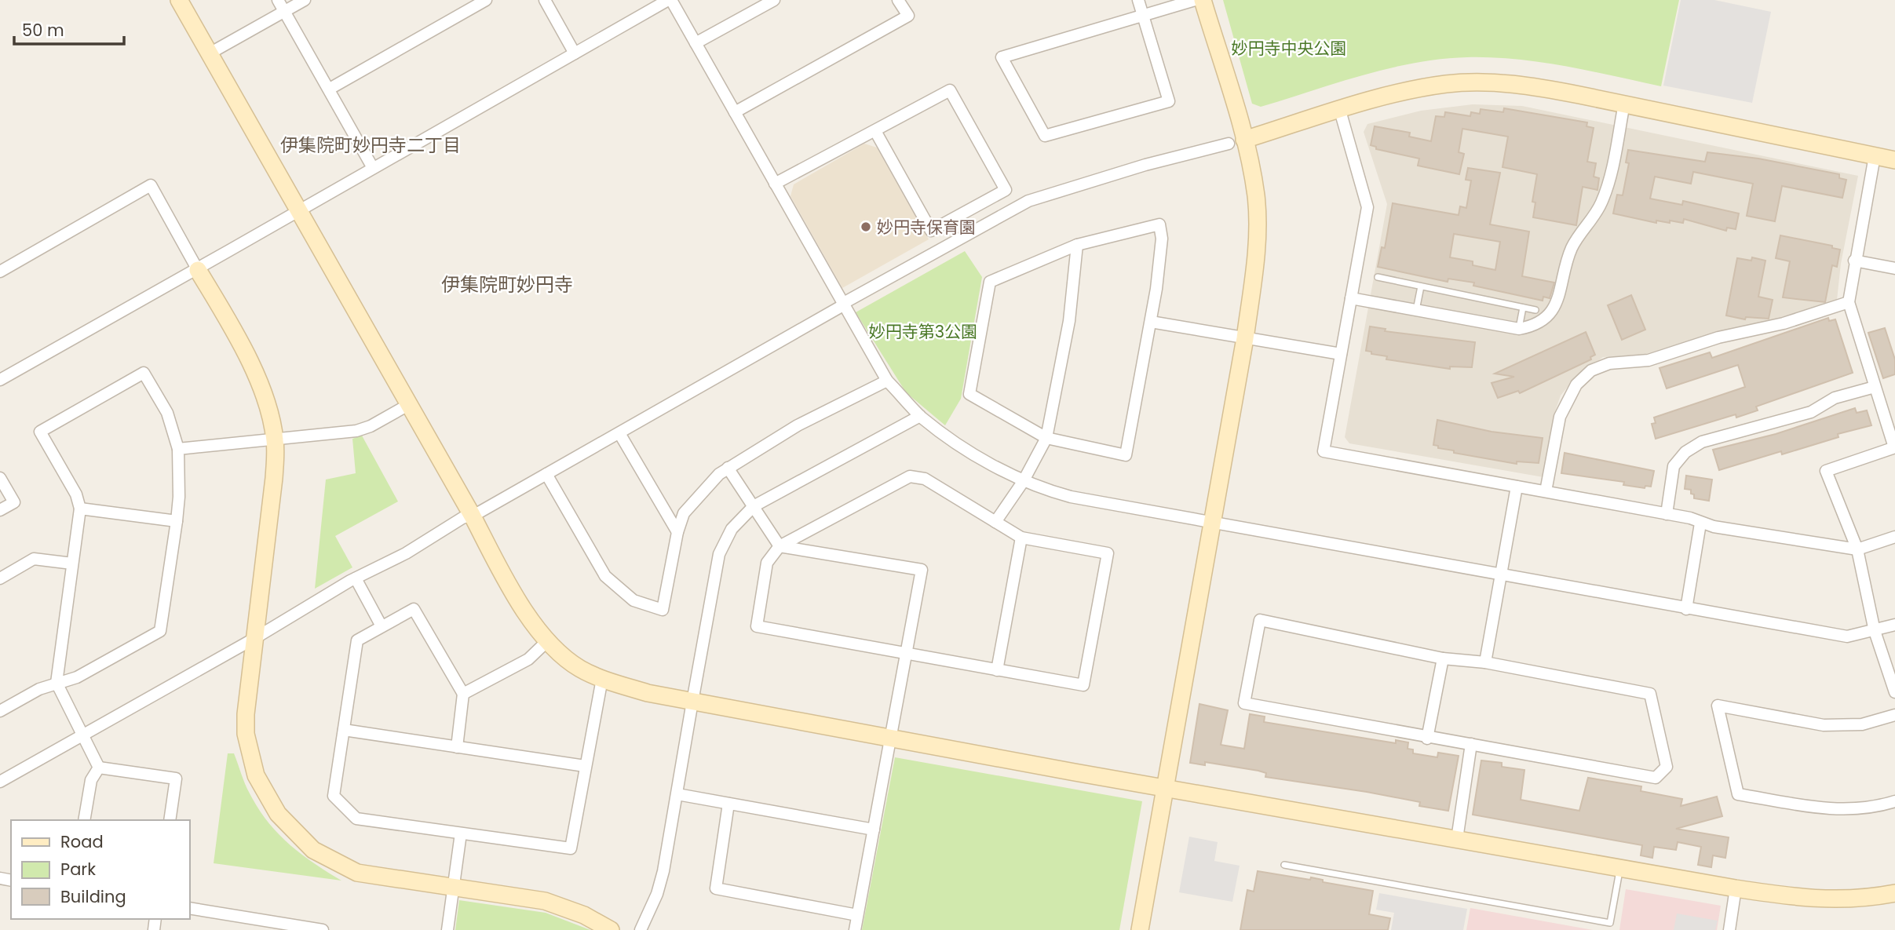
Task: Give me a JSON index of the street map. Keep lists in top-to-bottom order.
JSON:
{
  "districts": ["伊集院町妙円寺二丁目", "伊集院町妙円寺"],
  "parks": ["妙円寺中央公園", "妙円寺第3公園"],
  "places": ["妙円寺保育園"],
  "legend": ["Road", "Park", "Building"],
  "scale_bar": "50 m"
}
